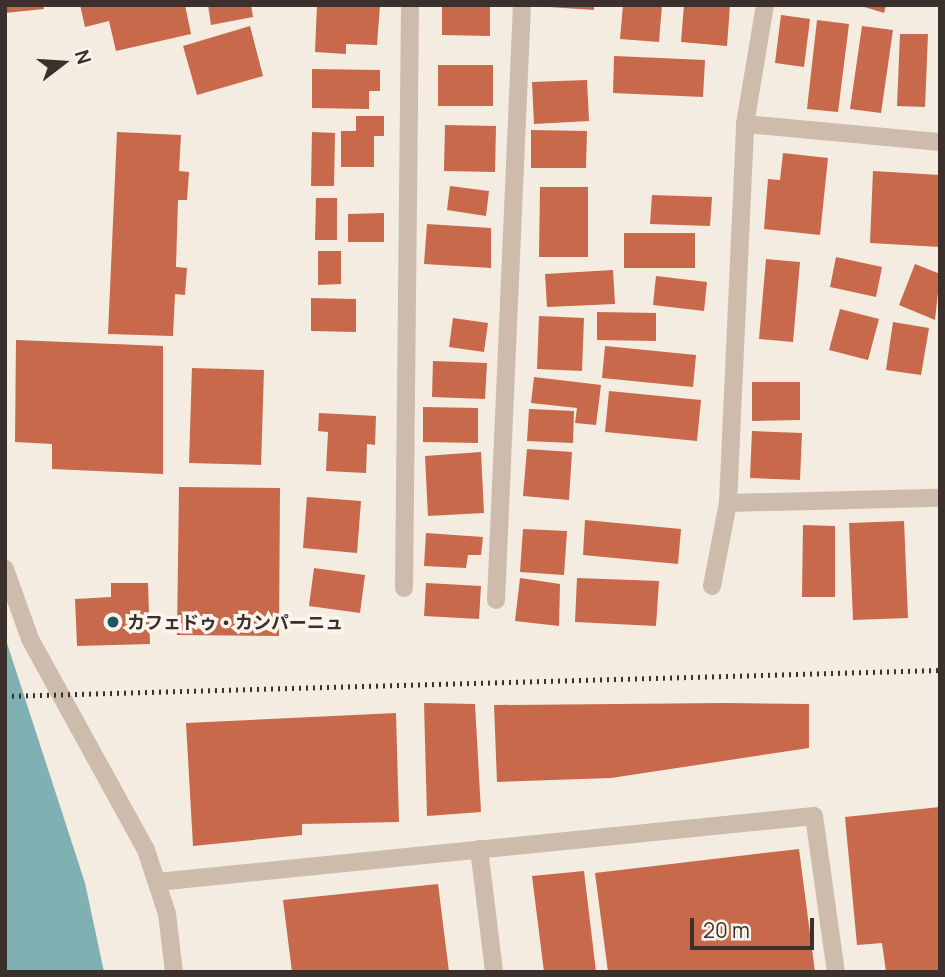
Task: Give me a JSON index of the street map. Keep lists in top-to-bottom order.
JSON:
{
  "places": ["カフェドゥ・カンパーニュ"],
  "scale_bar": "20 m",
  "north": "right"
}
